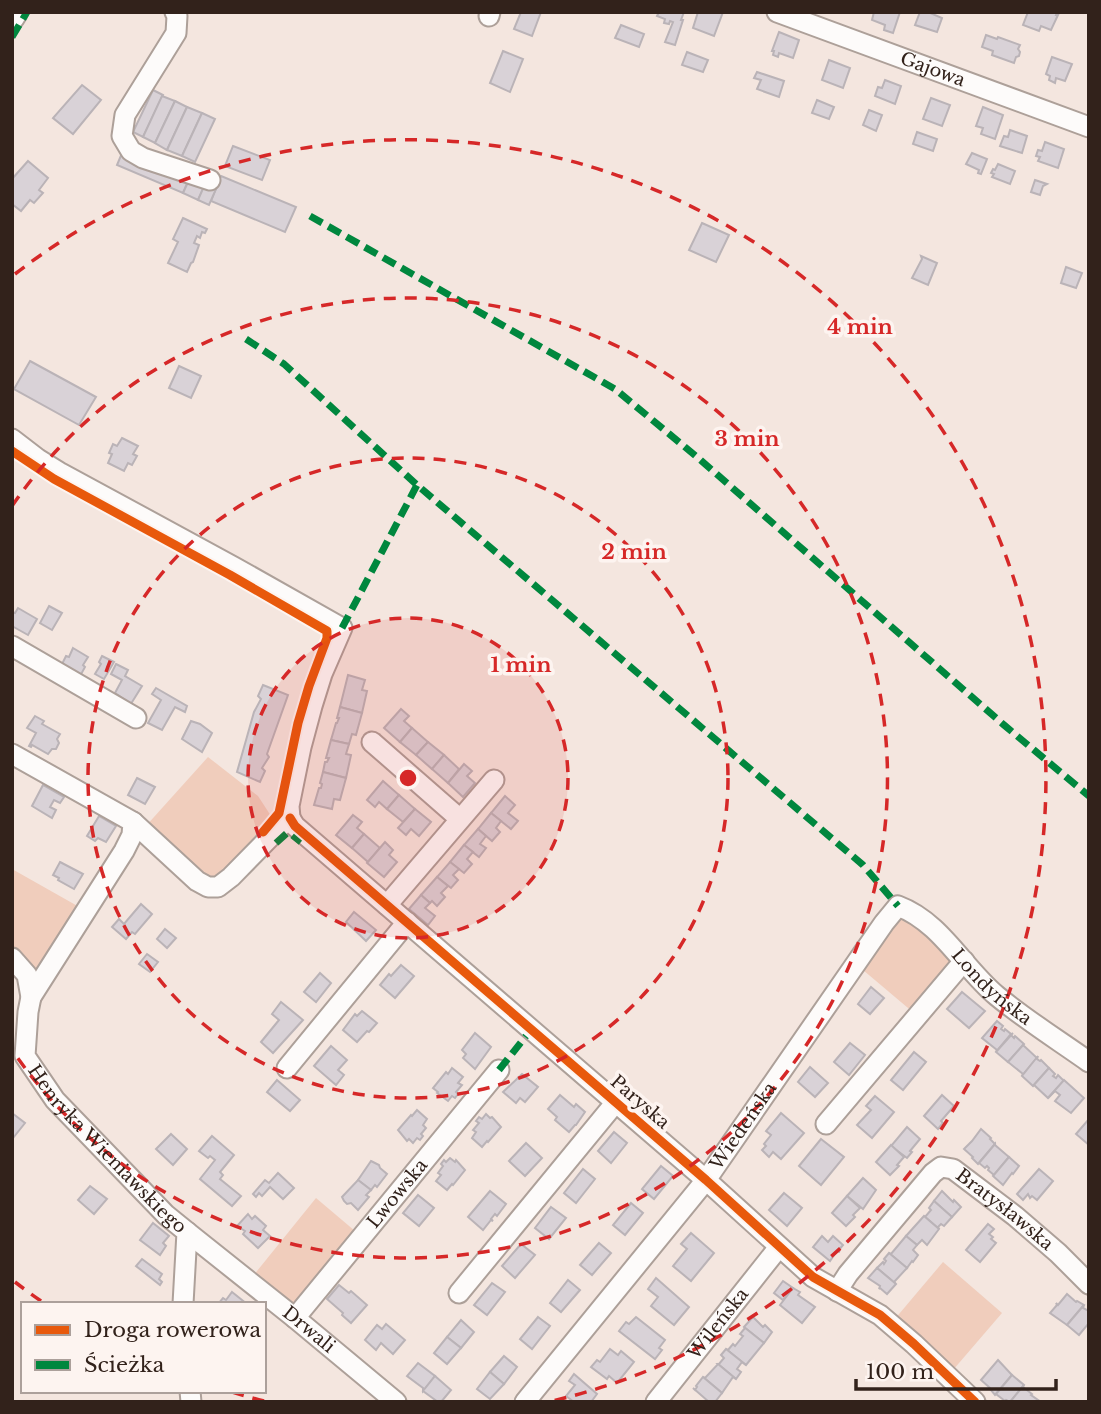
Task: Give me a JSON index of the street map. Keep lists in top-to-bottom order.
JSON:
{
  "streets": {
    "street": [
      "Gajowa",
      "Londyńska",
      "Paryska",
      "Wiedeńska",
      "Henryka Wieniawskiego",
      "Lwowska",
      "Bratysławska",
      "Wileńska",
      "Drwali"
    ]
  },
  "crossings": [
    ["Londyńska", "Wiedeńska"],
    ["Paryska", "Wiedeńska"],
    ["Paryska", "Bratysławska"],
    ["Paryska", "Wileńska"],
    ["Henryka Wieniawskiego", "Drwali"],
    ["Lwowska", "Drwali"]
  ],
  "legend": ["Droga rowerowa", "Ścieżka"],
  "scale_bar": "100 m",
  "rings": [
    "4 min",
    "3 min",
    "2 min",
    "1 min"
  ]
}
